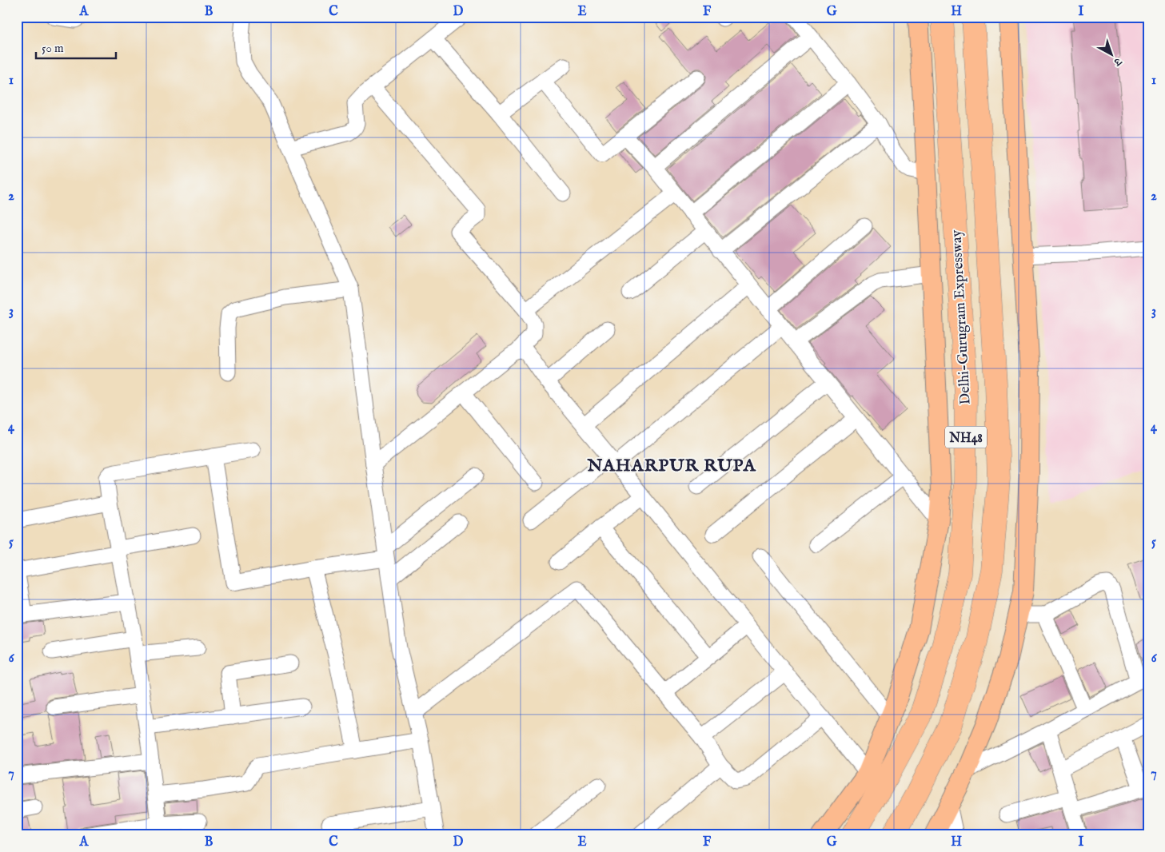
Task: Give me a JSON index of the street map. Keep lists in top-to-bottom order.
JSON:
{
  "streets": {
    "highway": ["Delhi-Gurugram Expressway", "NH48"]
  },
  "districts": ["NAHARPUR RUPA"],
  "scale_bar": "50 m",
  "north": "bottom right",
  "grid": {
    "columns": [
      "A",
      "B",
      "C",
      "D",
      "E",
      "F",
      "G",
      "H",
      "I"
    ],
    "rows": [
      "1",
      "2",
      "3",
      "4",
      "5",
      "6",
      "7"
    ]
  }
}
